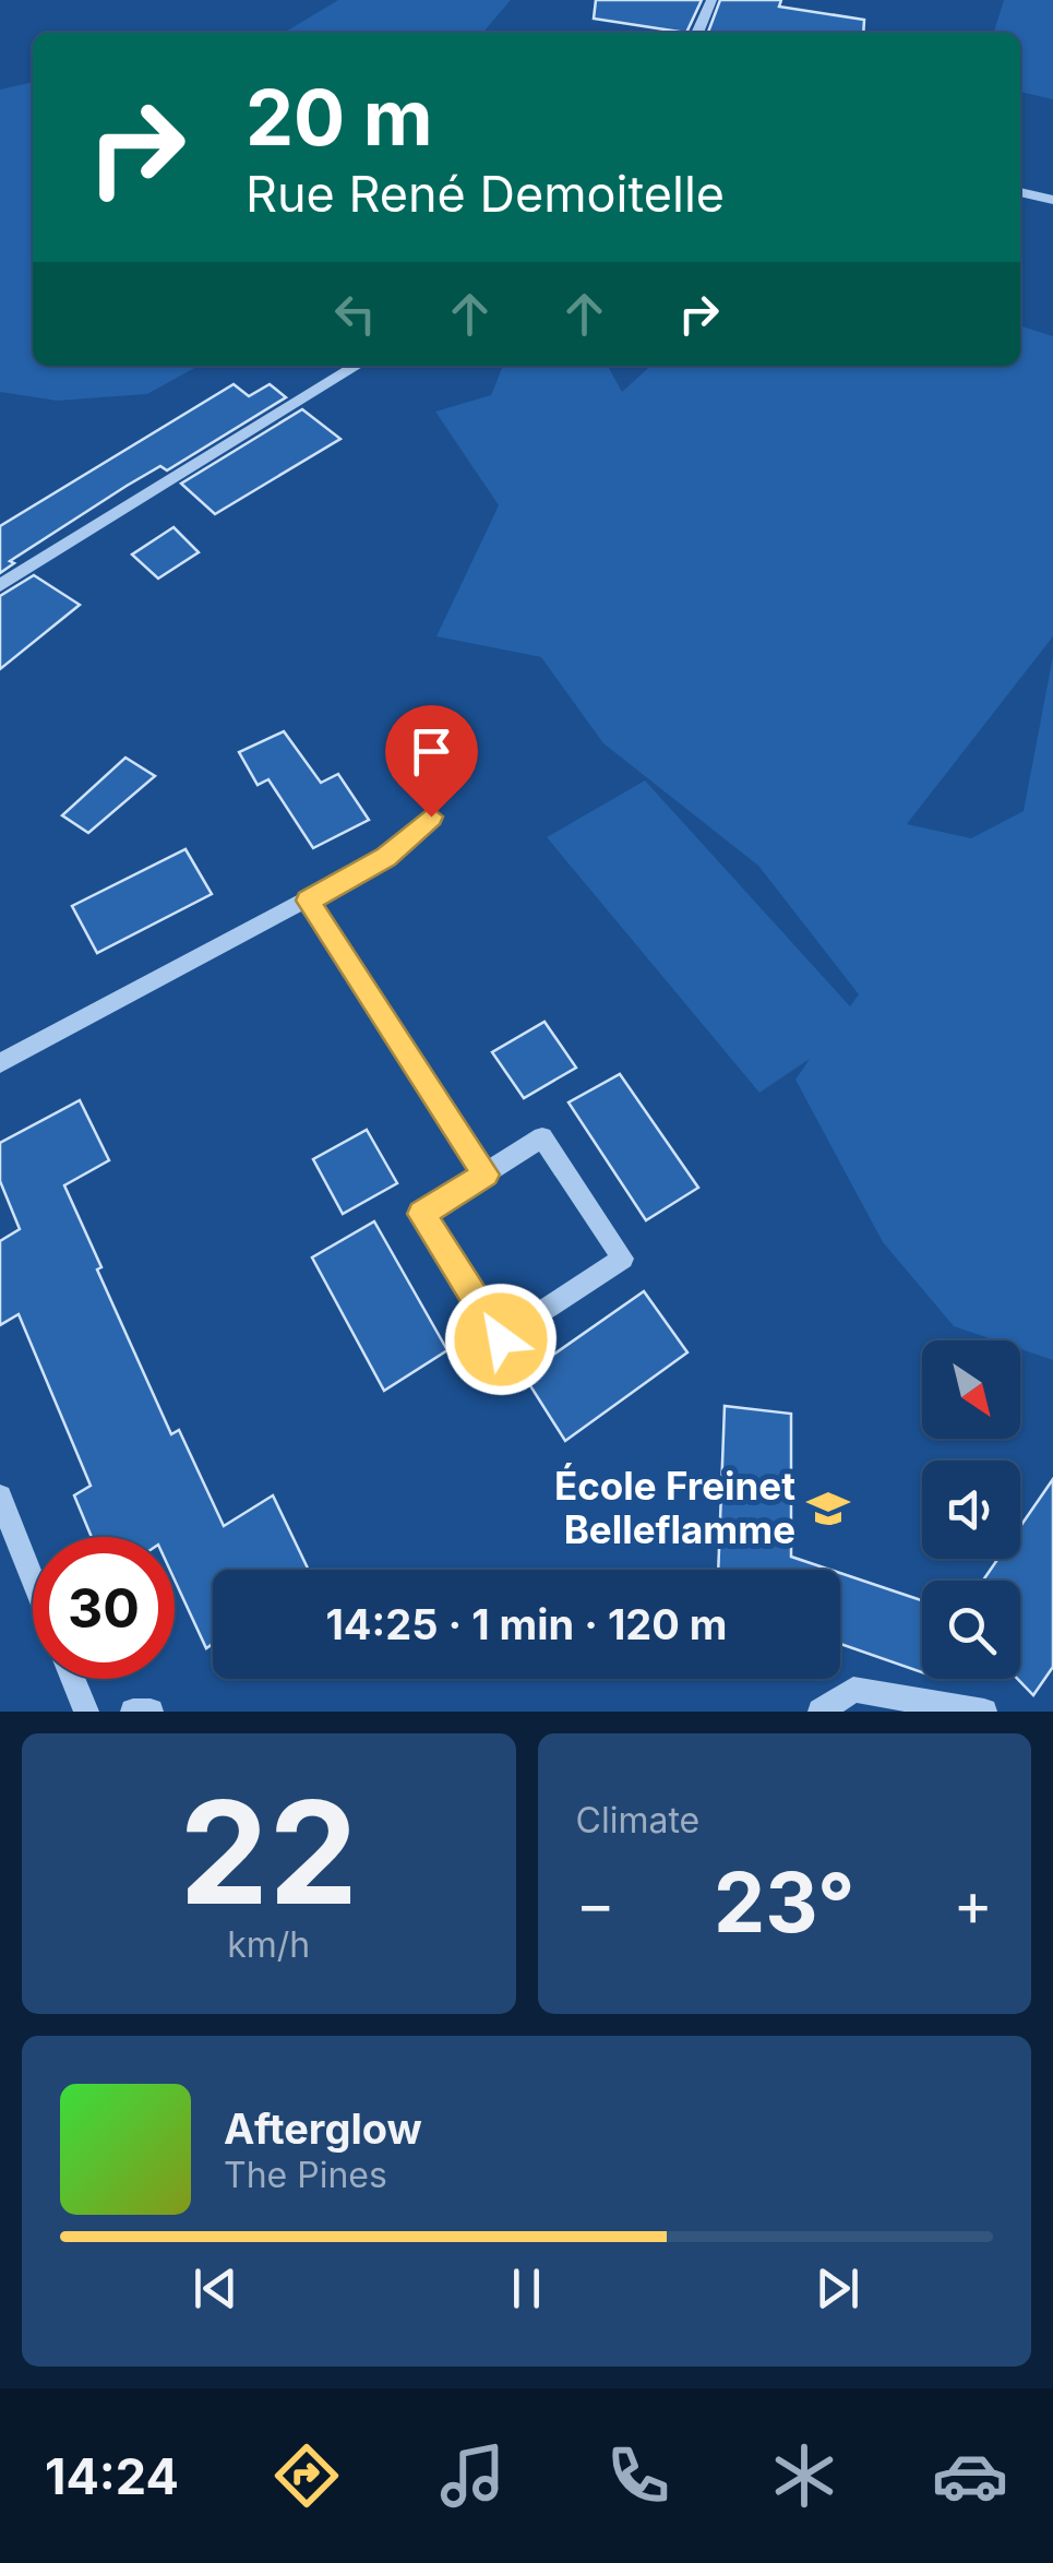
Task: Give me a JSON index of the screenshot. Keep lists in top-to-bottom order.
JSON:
{
  "places": {
    "school or university": ["École Freinet Belleflamme"]
  },
  "north": "bottom right",
  "page": {
    "turn": ["20 m", "Rue René Demoitelle"],
    "limit": "30",
    "trip": "14:25 · 1 min · 120 m",
    "tile": [
      ["22", "km/h"],
      "Climate"
    ],
    "heat": ["−", "23°", "+"],
    "song": ["Afterglow", "The Pines"],
    "tabs": "14:24"
  }
}
